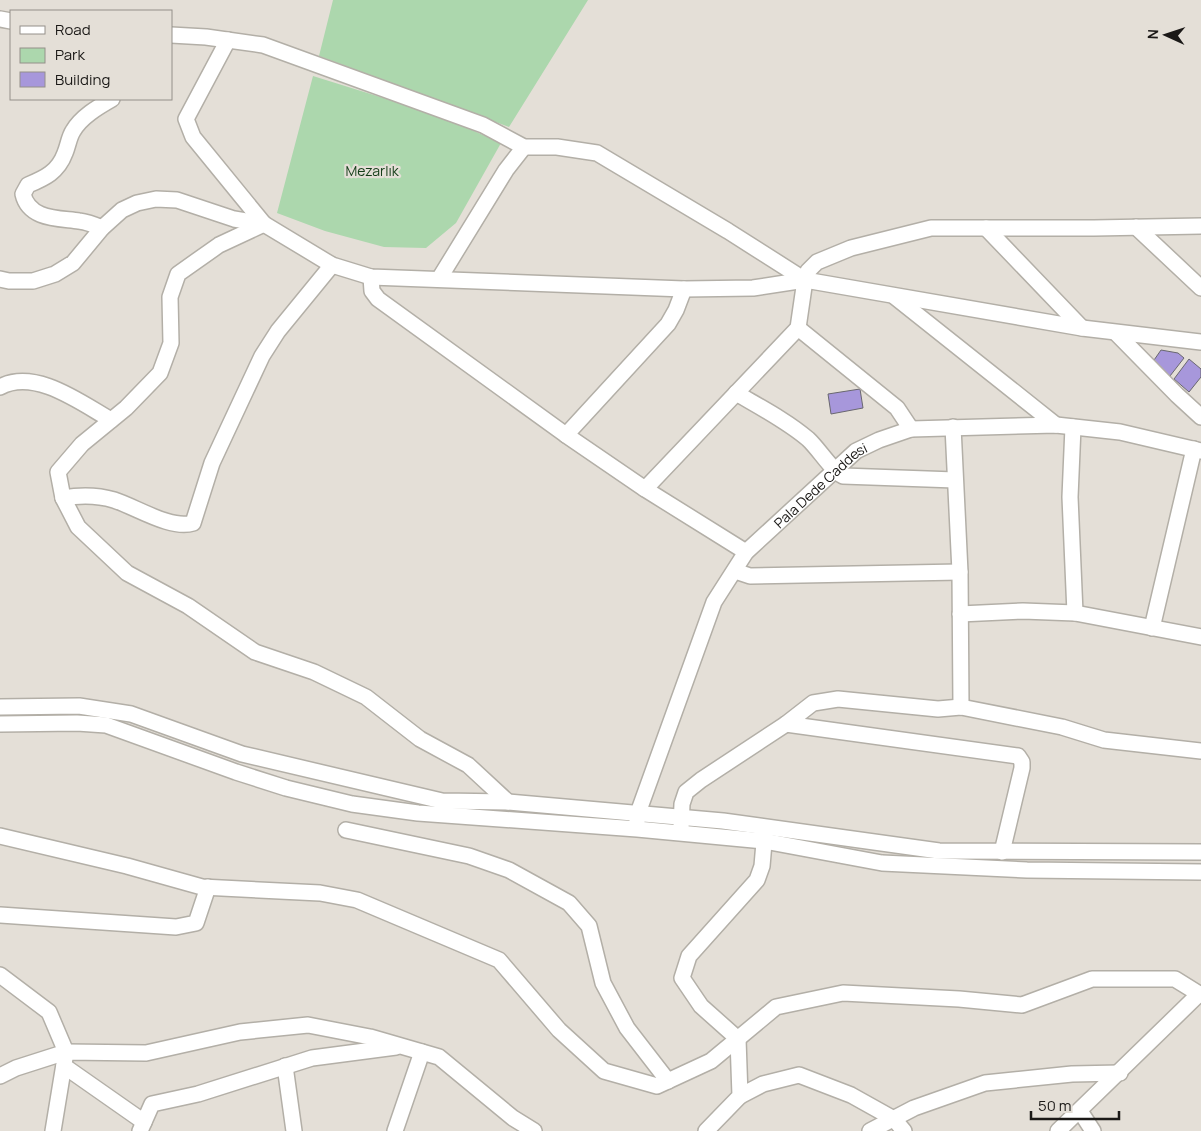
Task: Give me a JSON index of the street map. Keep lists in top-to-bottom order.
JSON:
{
  "streets": {
    "street": ["Pala Dede Caddesi"]
  },
  "parks": ["Mezarlık"],
  "legend": ["Road", "Park", "Building"],
  "scale_bar": "50 m",
  "north": "left"
}
